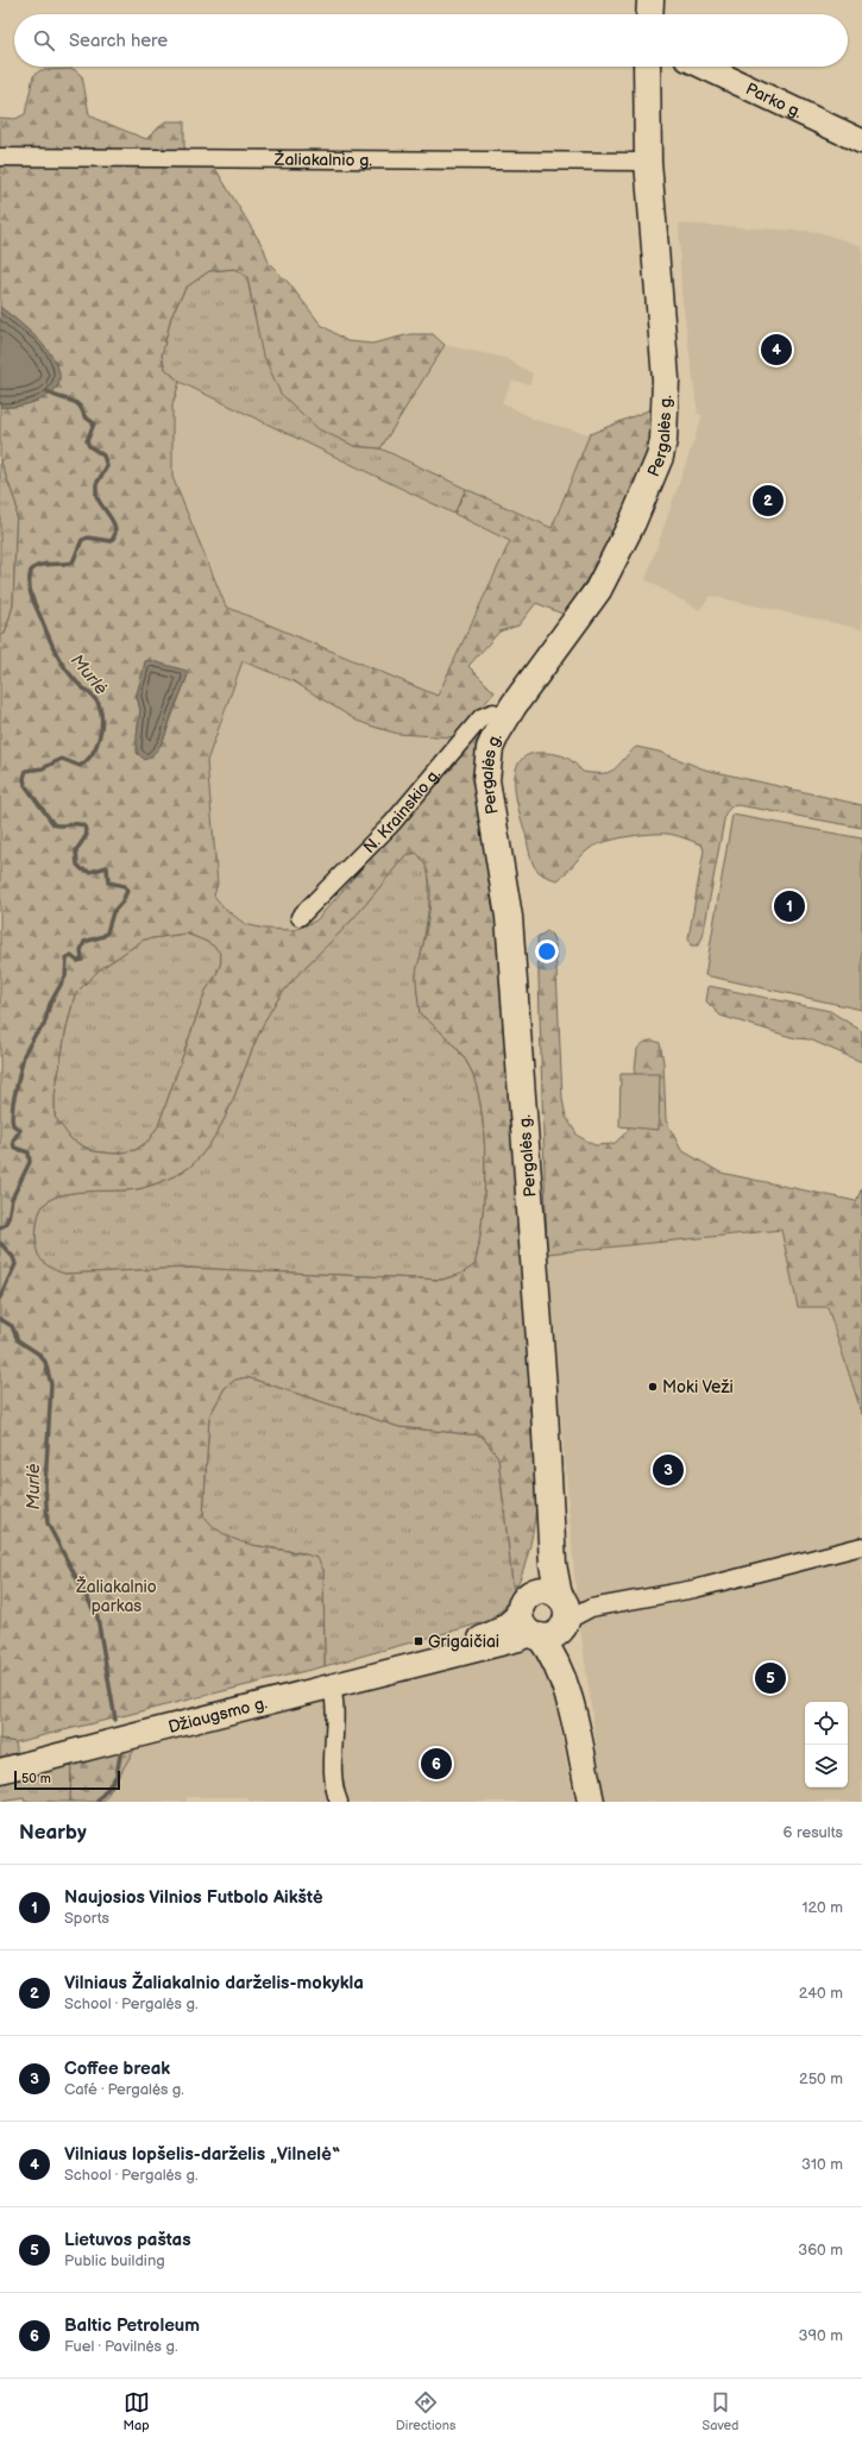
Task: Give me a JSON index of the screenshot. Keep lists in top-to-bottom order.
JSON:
{
  "streets": {
    "main road": ["Pergalės g."],
    "street": [
      "Parko g.",
      "Žaliakalnio g.",
      "N. Krainskio g.",
      "Džiaugsmo g."
    ]
  },
  "crossings": [
    ["Žaliakalnio g.", "Pergalės g."],
    ["Pergalės g.", "N. Krainskio g."],
    ["Pergalės g.", "Džiaugsmo g."]
  ],
  "water": ["Murlė"],
  "parks": ["Žaliakalnio parkas"],
  "places": {
    "other": ["Moki Veži"],
    "transit": ["Grigaičiai"]
  },
  "scale_bar": "50 m",
  "page": {
    "search": "Search here",
    "pins": [
      "4",
      "2",
      "1",
      "3",
      "5",
      "6"
    ],
    "scale": "50 m",
    "heading": ["Nearby", "6 results"],
    "list": [
      {
        "mark": "1",
        "name": "Naujosios Vilnios Futbolo Aikštė",
        "note": "Sports",
        "value": "120 m"
      },
      {
        "mark": "2",
        "name": "Vilniaus Žaliakalnio darželis-mokykla",
        "note": "School · Pergalės g.",
        "value": "240 m"
      },
      {
        "mark": "3",
        "name": "Coffee break",
        "note": "Café · Pergalės g.",
        "value": "250 m"
      },
      {
        "mark": "4",
        "name": "Vilniaus lopšelis-darželis „Vilnelė“",
        "note": "School · Pergalės g.",
        "value": "310 m"
      },
      {
        "mark": "5",
        "name": "Lietuvos paštas",
        "note": "Public building",
        "value": "360 m"
      },
      {
        "mark": "6",
        "name": "Baltic Petroleum",
        "note": "Fuel · Pavilnės g.",
        "value": "390 m"
      }
    ],
    "nav": ["Map", "Directions", "Saved"]
  }
}
